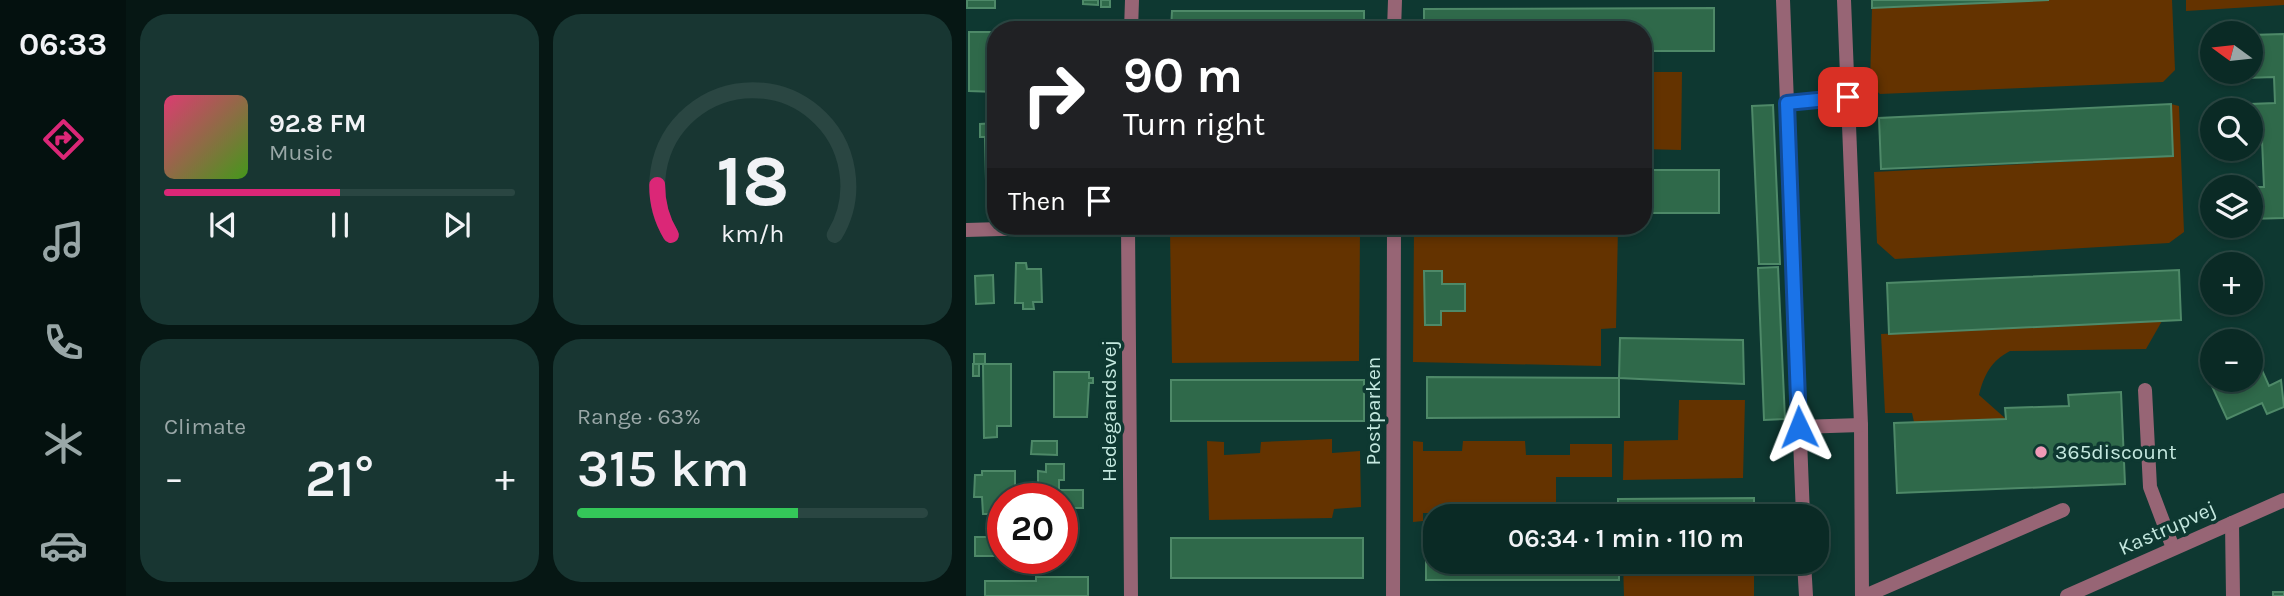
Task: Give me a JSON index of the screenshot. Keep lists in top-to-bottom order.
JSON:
{
  "streets": {
    "street": ["Hedegaardsvej", "Postparken", "Kastrupvej"]
  },
  "places": ["365discount"],
  "north": "left",
  "page": {
    "tabs": "06:33",
    "map_buttons": ["+", "−"],
    "turn": ["90 m", "Turn right"],
    "song": ["92.8 FM", "Music"],
    "then": "Then",
    "tile": [
      "Climate",
      ["Range · 63%", "315 km"]
    ],
    "heat": ["−", "21°", "+"],
    "limit": "20",
    "trip": "06:34 · 1 min · 110 m",
    "gauge": ["18", "km/h"]
  }
}
